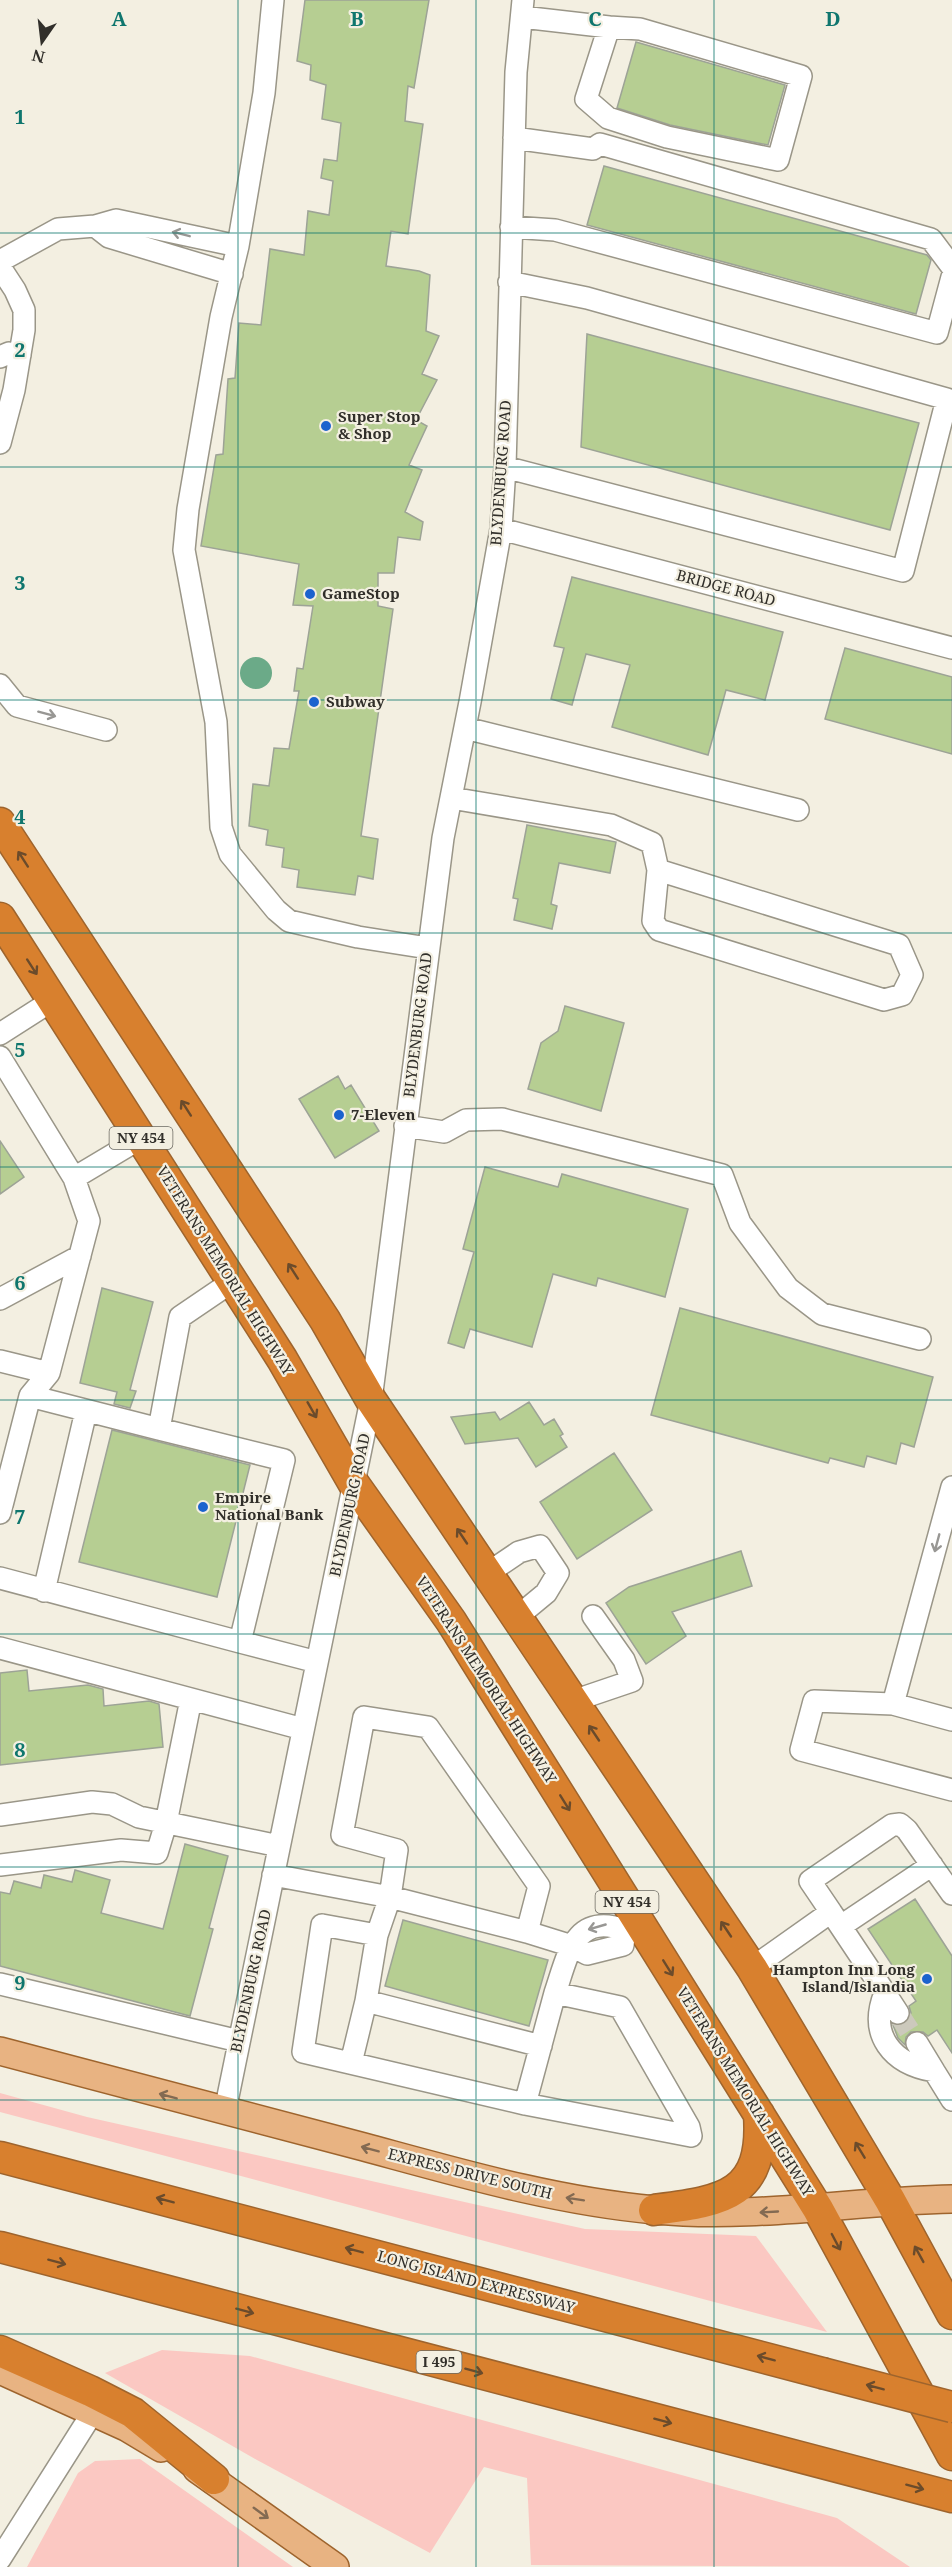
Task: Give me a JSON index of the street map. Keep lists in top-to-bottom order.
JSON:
{
  "streets": {
    "highway": [
      "NY 454",
      "VETERANS MEMORIAL HIGHWAY",
      "LONG ISLAND EXPRESSWAY",
      "I 495"
    ],
    "main road": ["EXPRESS DRIVE SOUTH"],
    "street": ["BLYDENBURG ROAD", "BRIDGE ROAD"]
  },
  "crossings": [
    ["BLYDENBURG ROAD", "BRIDGE ROAD"],
    ["BLYDENBURG ROAD", "NY 454"],
    ["BLYDENBURG ROAD", "VETERANS MEMORIAL HIGHWAY"],
    ["BLYDENBURG ROAD", "EXPRESS DRIVE SOUTH"],
    ["NY 454", "EXPRESS DRIVE SOUTH"],
    ["VETERANS MEMORIAL HIGHWAY", "EXPRESS DRIVE SOUTH"]
  ],
  "one_way": ["EXPRESS DRIVE SOUTH"],
  "places": [
    "Super Stop & Shop",
    "GameStop",
    "Subway",
    "7-Eleven",
    "Empire National Bank",
    "Hampton Inn Long Island/Islandia"
  ],
  "north": "bottom",
  "grid": {
    "columns": [
      "A",
      "B",
      "C",
      "D"
    ],
    "rows": [
      "1",
      "2",
      "3",
      "4",
      "5",
      "6",
      "7",
      "8",
      "9"
    ]
  }
}
